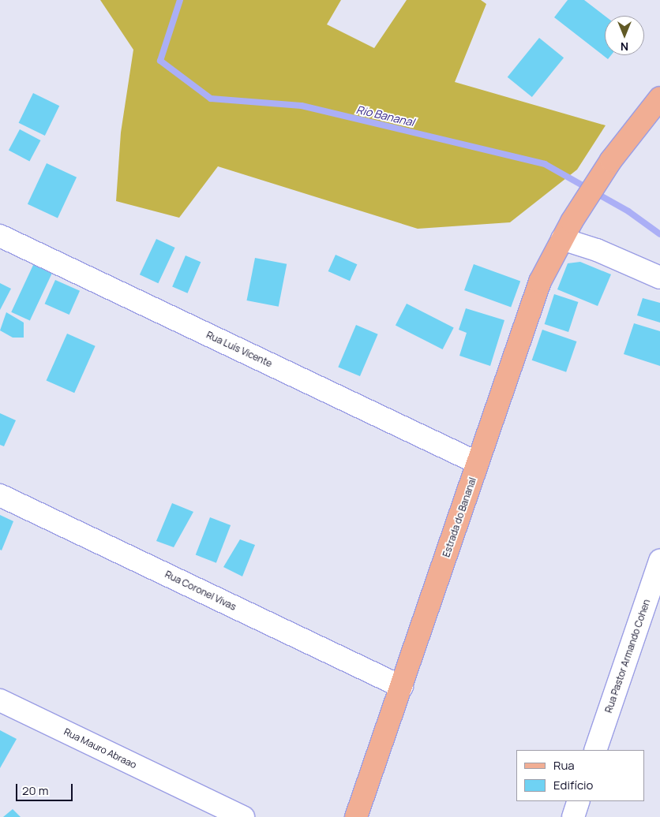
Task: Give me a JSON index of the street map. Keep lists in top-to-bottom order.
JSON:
{
  "streets": {
    "main road": ["Estrada do Bananal"],
    "street": [
      "Rua Luís Vicente",
      "Rua Coronel Vivas",
      "Rua Pastor Armando Cohen",
      "Rua Mauro Abraao"
    ]
  },
  "crossings": [
    ["Rua Luís Vicente", "Estrada do Bananal"],
    ["Estrada do Bananal", "Rua Coronel Vivas"]
  ],
  "water": ["Rio Bananal"],
  "legend": ["Rua", "Edifício"],
  "scale_bar": "20 m",
  "north": "bottom"
}
